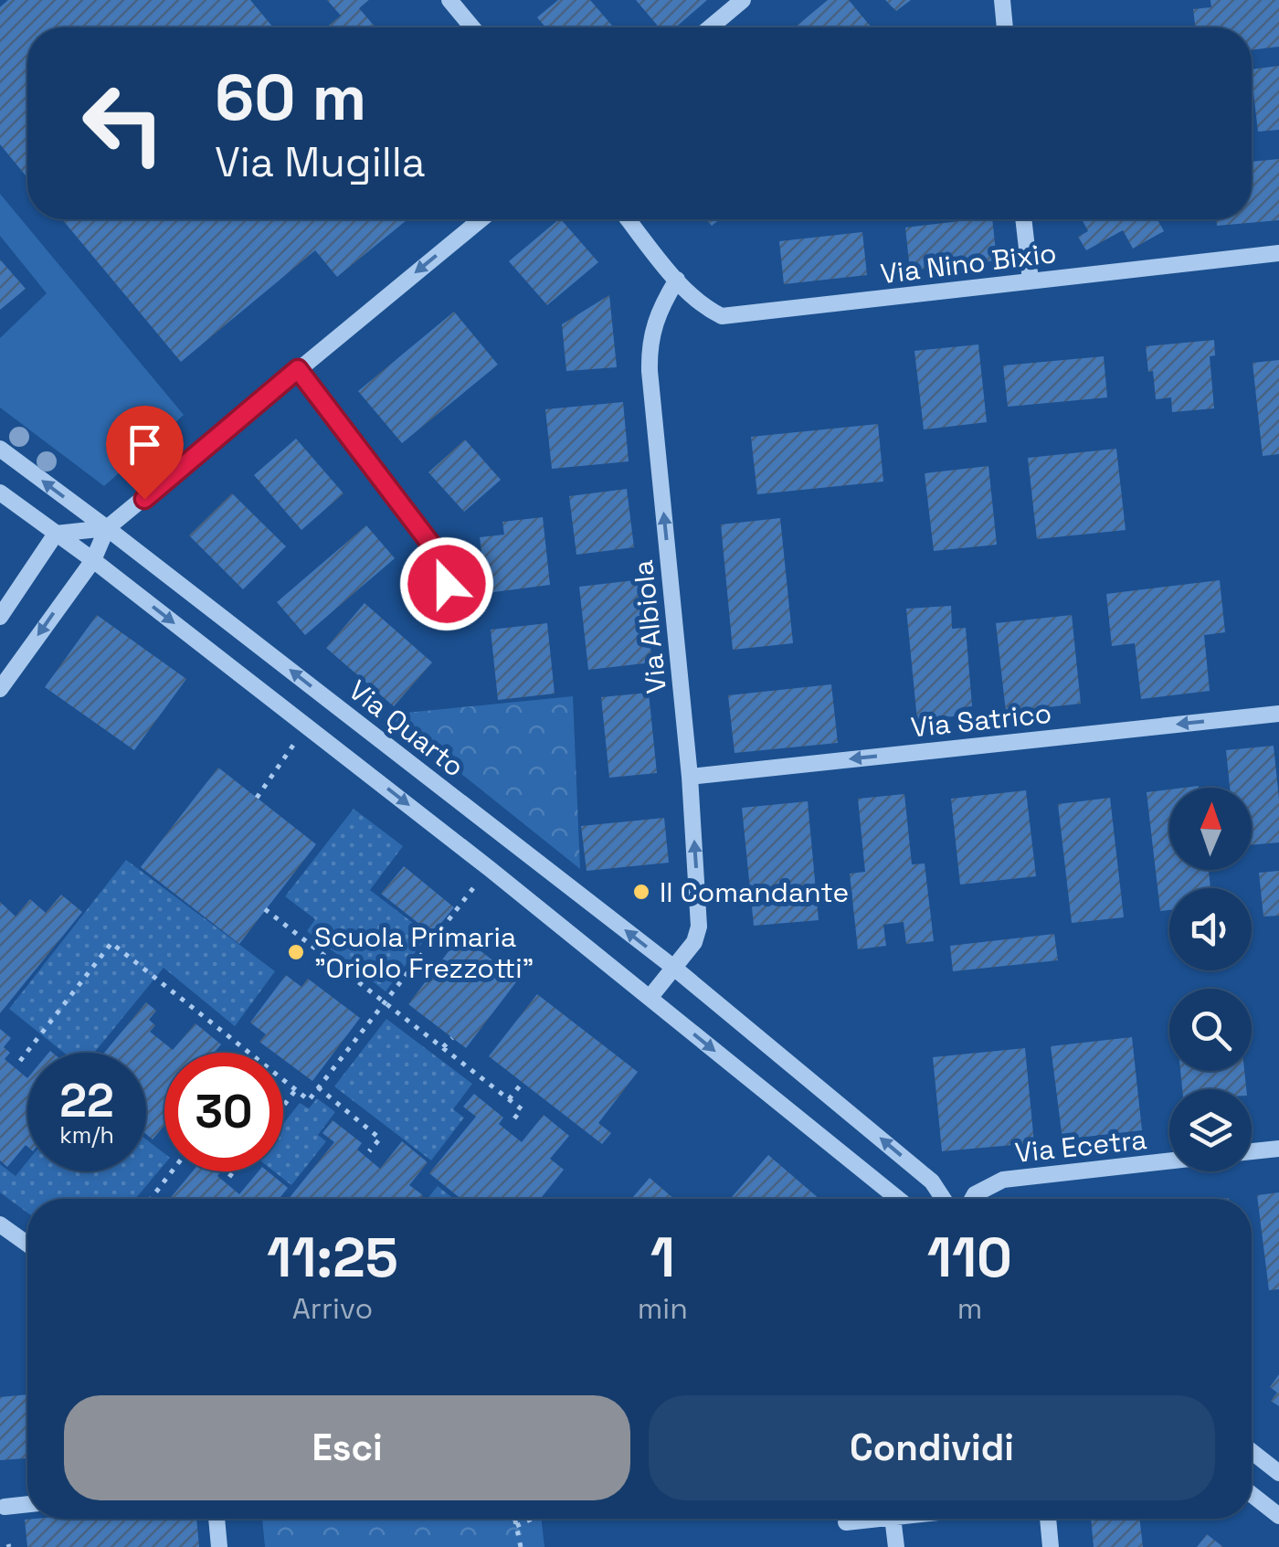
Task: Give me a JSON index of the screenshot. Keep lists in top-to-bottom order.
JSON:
{
  "streets": {
    "street": [
      "Via Nino Bixio",
      "Via Albiola",
      "Via Satrico",
      "Via Quarto",
      "Via Ecetra"
    ]
  },
  "crossings": [
    ["Via Nino Bixio", "Via Albiola"],
    ["Via Albiola", "Via Satrico"],
    ["Via Albiola", "Via Quarto"]
  ],
  "one_way": ["Via Albiola", "Via Satrico"],
  "places": ["Il Comandante", "Scuola Primaria \"Oriolo Frezzotti\""],
  "north": "top",
  "page": {
    "turn": ["60 m", "Via Mugilla"],
    "speed": "22 km/h",
    "limit": "30",
    "eta": [
      "11:25",
      "Arrivo",
      "1",
      "min",
      "110",
      "m"
    ],
    "buttons": ["Esci", "Condividi"]
  }
}
